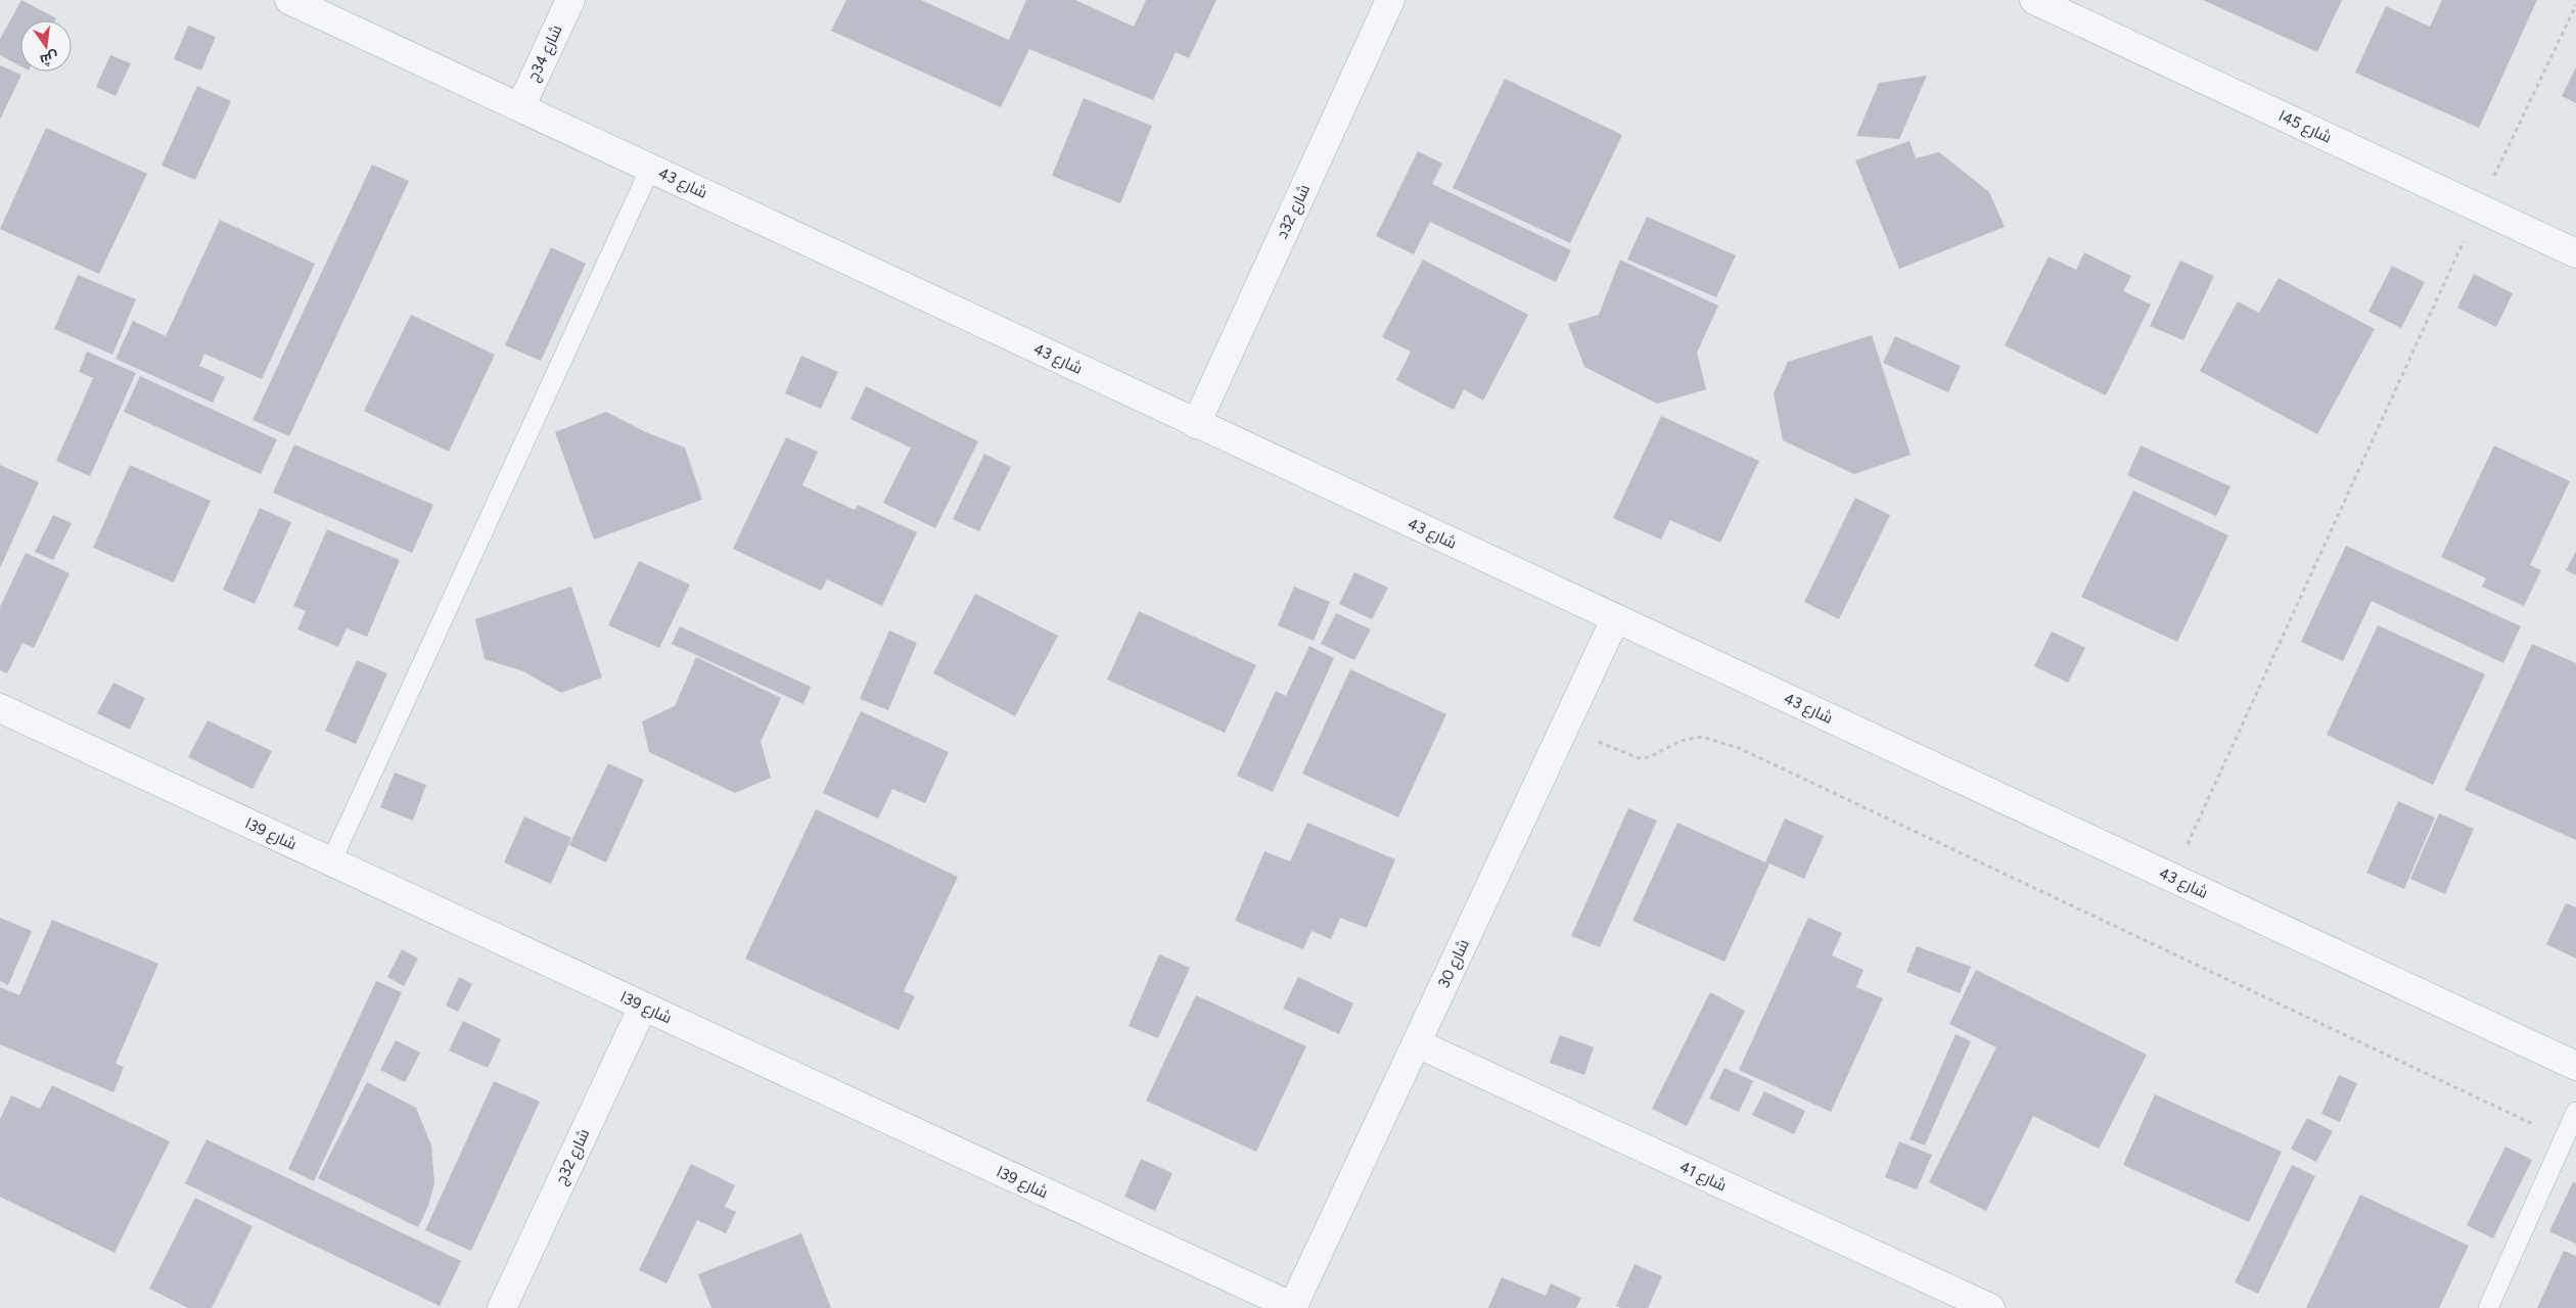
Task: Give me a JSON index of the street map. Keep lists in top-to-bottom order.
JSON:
{
  "streets": {
    "street": [
      "شارع 34ج",
      "شارع 45ا",
      "شارع 43",
      "شارع 32د",
      "شارع 39ا",
      "شارع 30",
      "شارع 32ج",
      "شارع 41"
    ]
  },
  "crossings": [
    ["شارع 34ج", "شارع 43"],
    ["شارع 43", "شارع 32د"],
    ["شارع 43", "شارع 30"],
    ["شارع 39ا", "شارع 30"],
    ["شارع 39ا", "شارع 32ج"],
    ["شارع 30", "شارع 41"]
  ],
  "north": "bottom"
}
